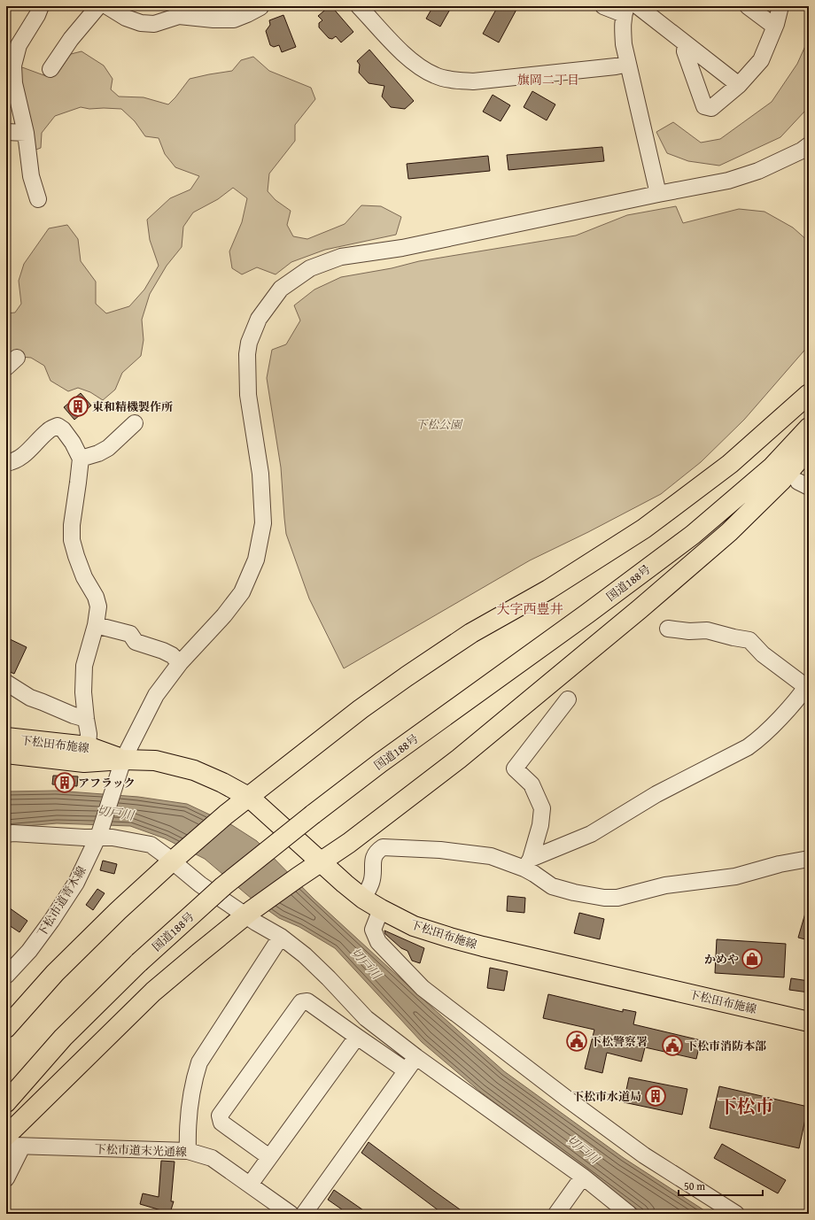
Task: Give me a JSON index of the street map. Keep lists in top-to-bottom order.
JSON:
{
  "streets": {
    "main road": ["国道188号", "下松田布施線"],
    "street": ["下松市道青木線", "下松市道末光通線"]
  },
  "crossings": [
    ["下松田布施線", "下松市道青木線"]
  ],
  "districts": ["旗岡二丁目", "大字西豊井", "下松市"],
  "water": ["切戸川"],
  "parks": ["下松公園"],
  "places": {
    "building": ["東和精機製作所", "アフラック", "下松市水道局"],
    "shop": ["かめや"],
    "public building": ["下松警察署", "下松市消防本部"]
  },
  "scale_bar": "50 m"
}
